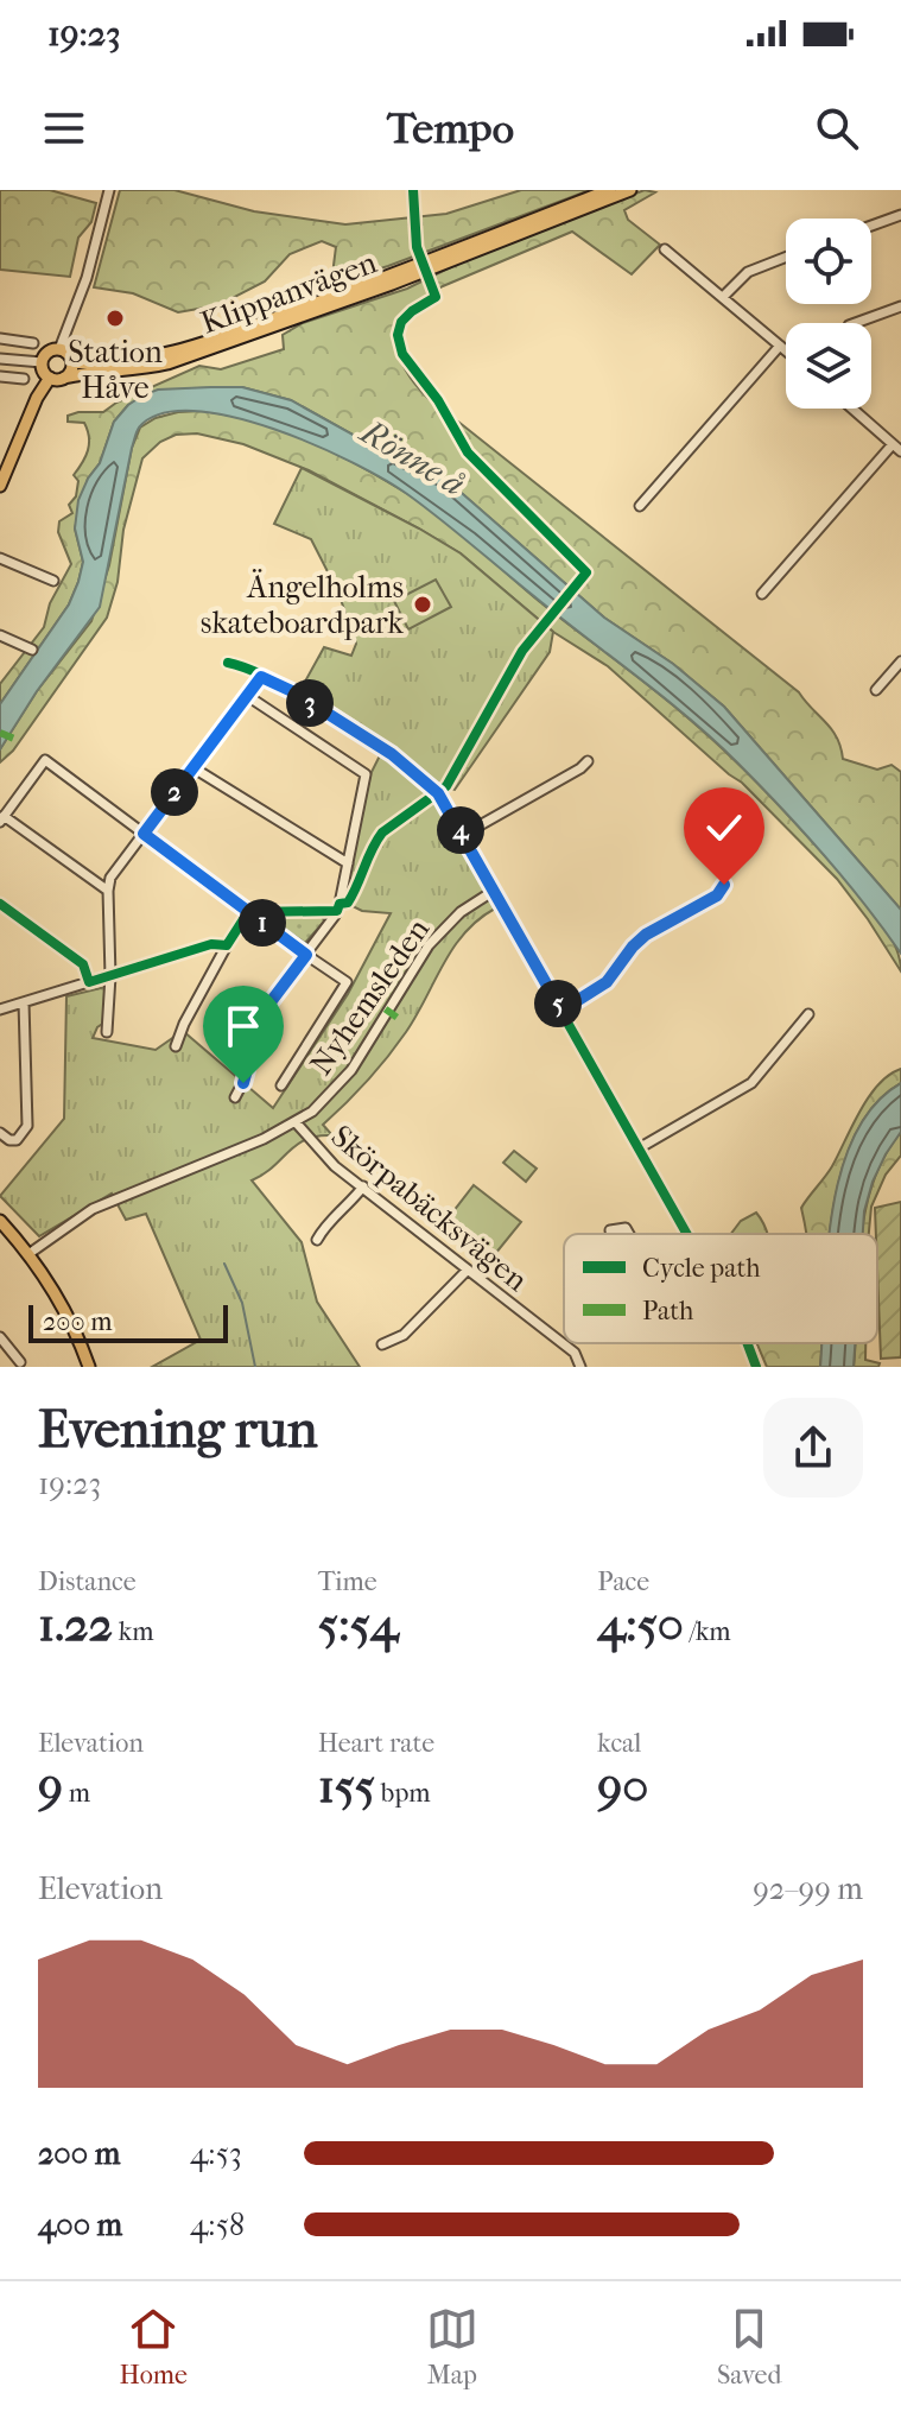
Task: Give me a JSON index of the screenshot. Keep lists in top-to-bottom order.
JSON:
{
  "streets": {
    "main road": ["Klippanvägen"],
    "street": ["Nyhemsleden", "Skörpabäcksvägen"]
  },
  "crossings": [
    ["Nyhemsleden", "Skörpabäcksvägen"]
  ],
  "water": ["Rönne å"],
  "places": ["Station Håve", "Ängelholms skateboardpark"],
  "legend": ["Cycle path", "Path"],
  "scale_bar": "200 m",
  "page": {
    "status": "19:23",
    "header": "Tempo",
    "pins": [
      "3",
      "2",
      "4",
      "1",
      "5"
    ],
    "scale": "200 m",
    "heading": ["Evening run", "19:23"],
    "stats": [
      ["Distance", "1.22 km"],
      ["Time", "5:54"],
      ["Pace", "4:50 /km"],
      ["Elevation", "9 m"],
      ["Heart rate", "155 bpm"],
      ["kcal", "90"]
    ],
    "chart": ["Elevation", "92–99 m"],
    "list": [
      {
        "name": "200 m",
        "note": "4:53"
      },
      {
        "name": "400 m",
        "note": "4:58"
      }
    ],
    "tabs": ["Home", "Map", "Saved"]
  }
}
